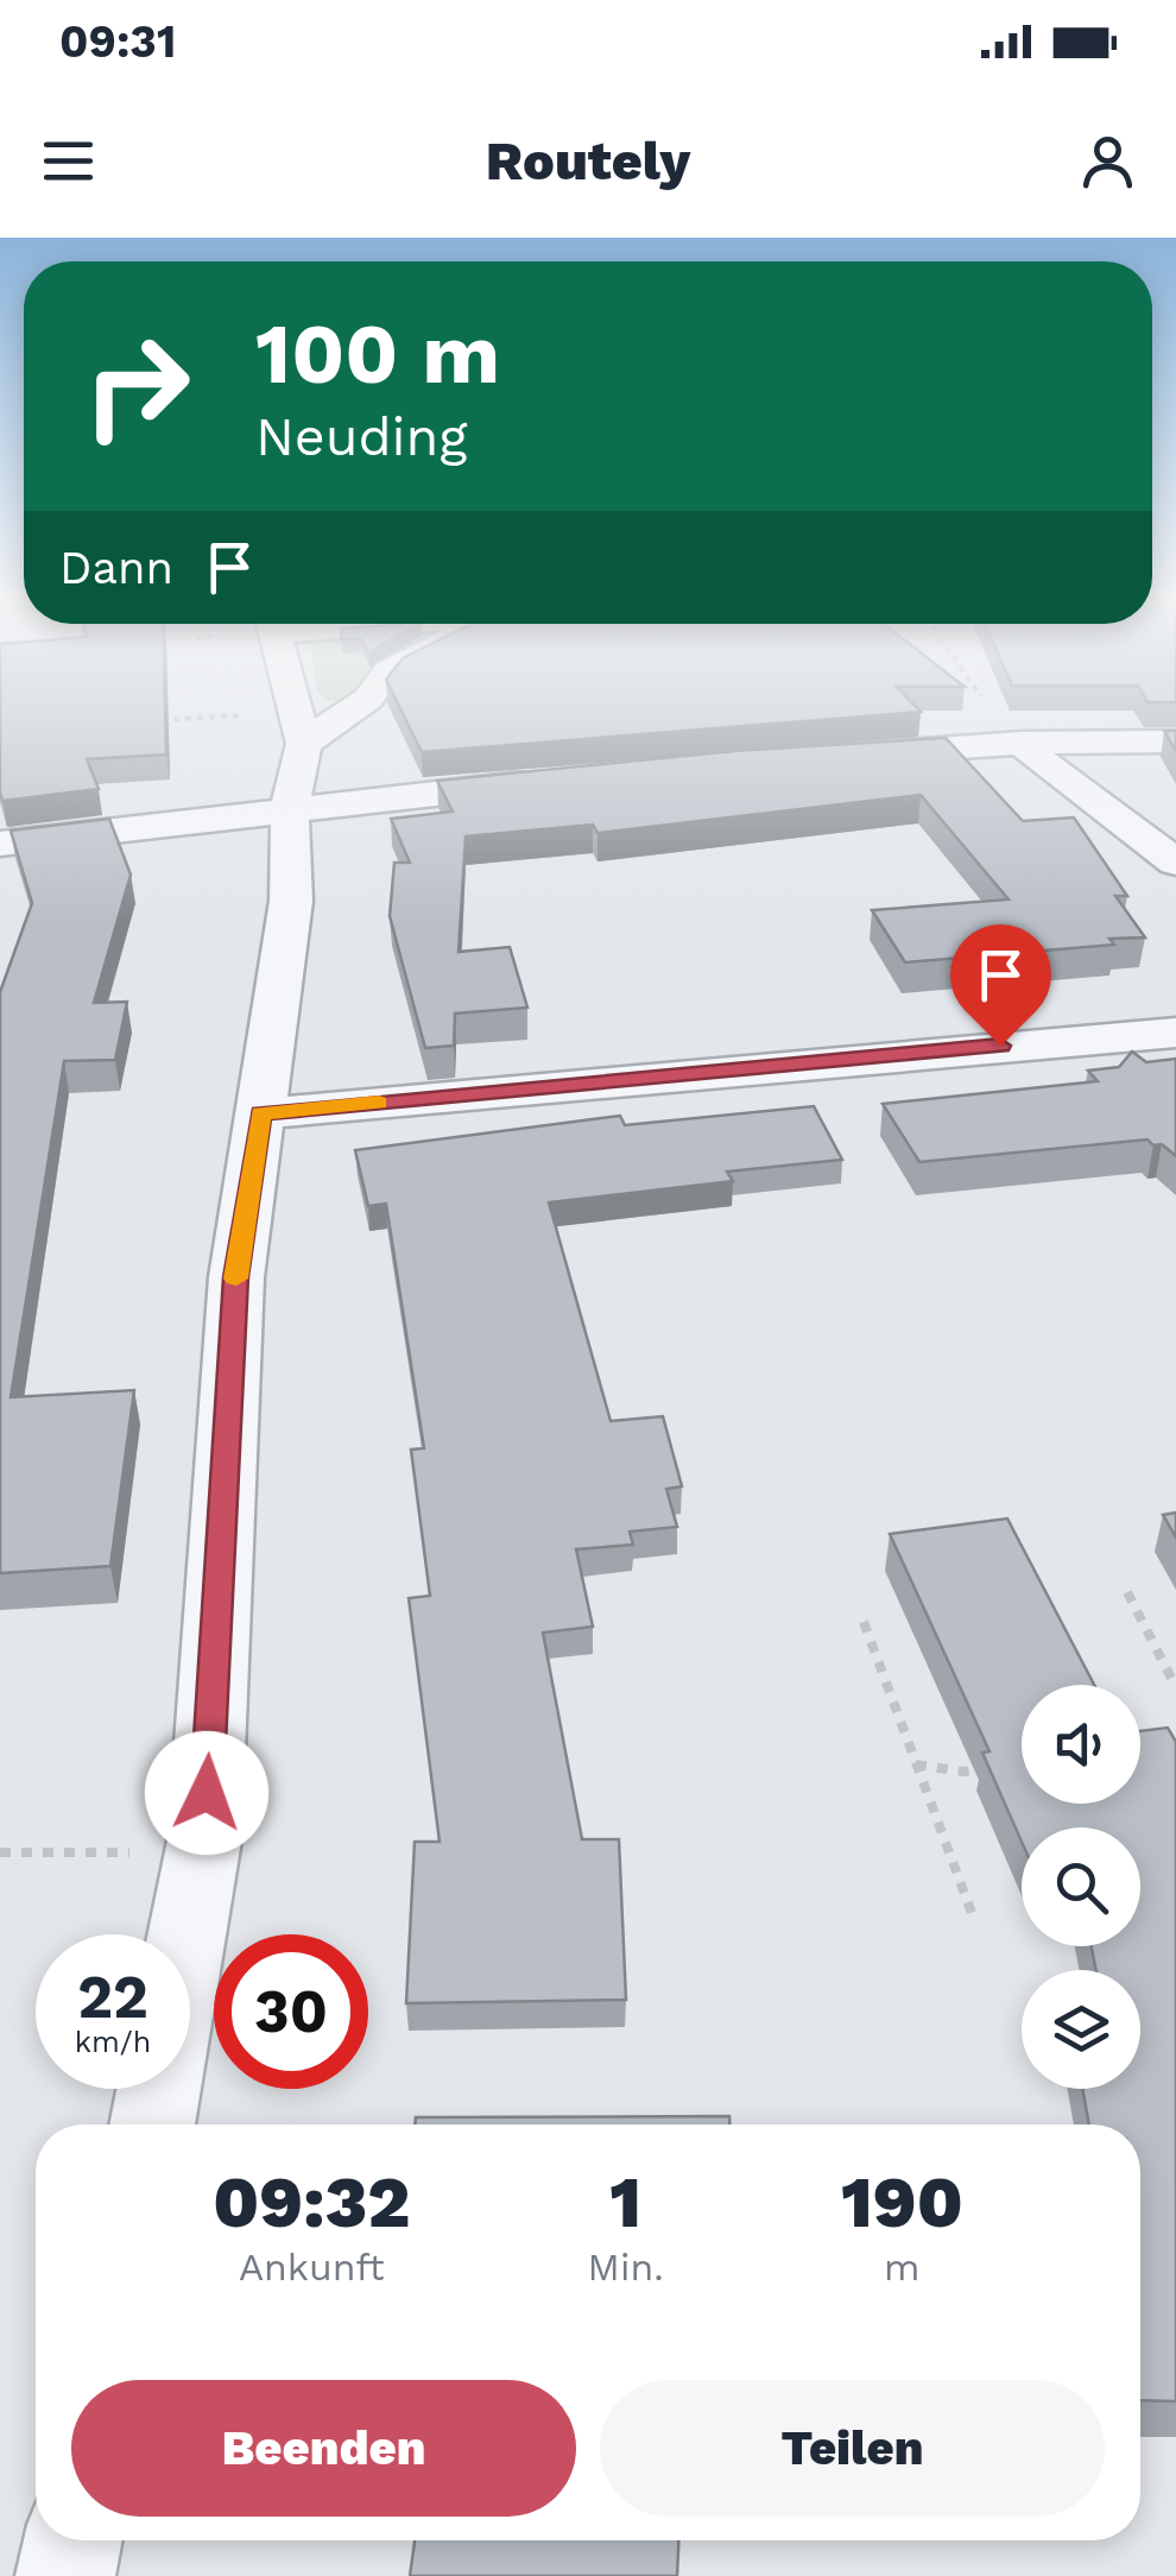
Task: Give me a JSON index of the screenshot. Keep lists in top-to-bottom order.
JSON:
{
  "page": {
    "status": "09:31",
    "header": "Routely",
    "turn": ["100 m", "Neuding"],
    "then": "Dann",
    "speed": "22 km/h",
    "limit": "30",
    "eta": [
      "09:32",
      "Ankunft",
      "1",
      "Min.",
      "190",
      "m"
    ],
    "buttons": ["Beenden", "Teilen"]
  }
}
